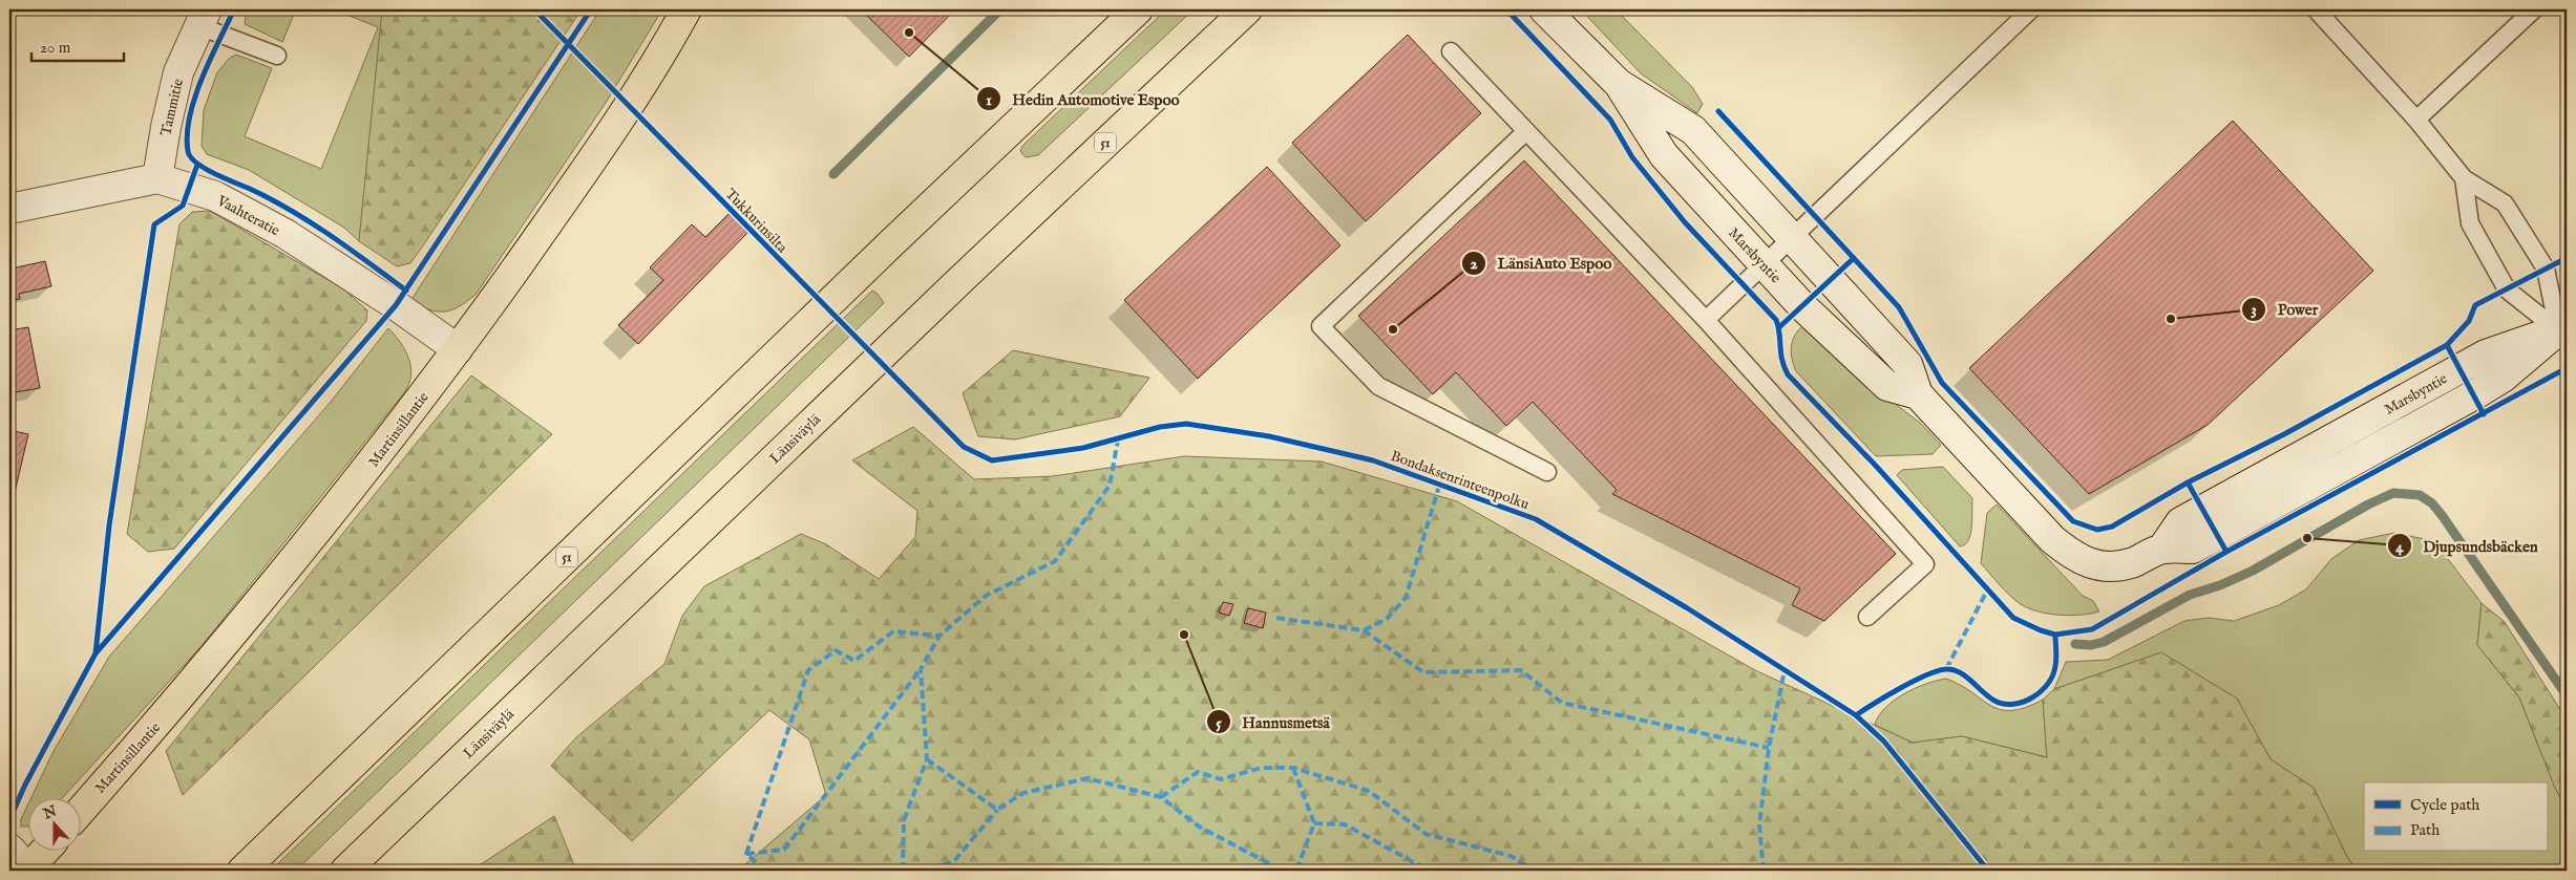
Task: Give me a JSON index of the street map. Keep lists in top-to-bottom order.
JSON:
{
  "streets": {
    "main road": [
      "Tammitie",
      "51",
      "Vaahteratie",
      "Marsbyntie",
      "Martinsillantie",
      "Länsiväylä"
    ],
    "cycle path": ["Tukkurinsilta"]
  },
  "crossings": [
    ["Tammitie", "Vaahteratie"],
    ["Vaahteratie", "Martinsillantie"]
  ],
  "places": [
    "Hedin Automotive Espoo",
    "Power",
    "LänsiAuto Espoo",
    "Djupsundsbäcken",
    "Hannusmetsä"
  ],
  "legend": ["Cycle path", "Path"],
  "scale_bar": "20 m",
  "north": "top"
}
